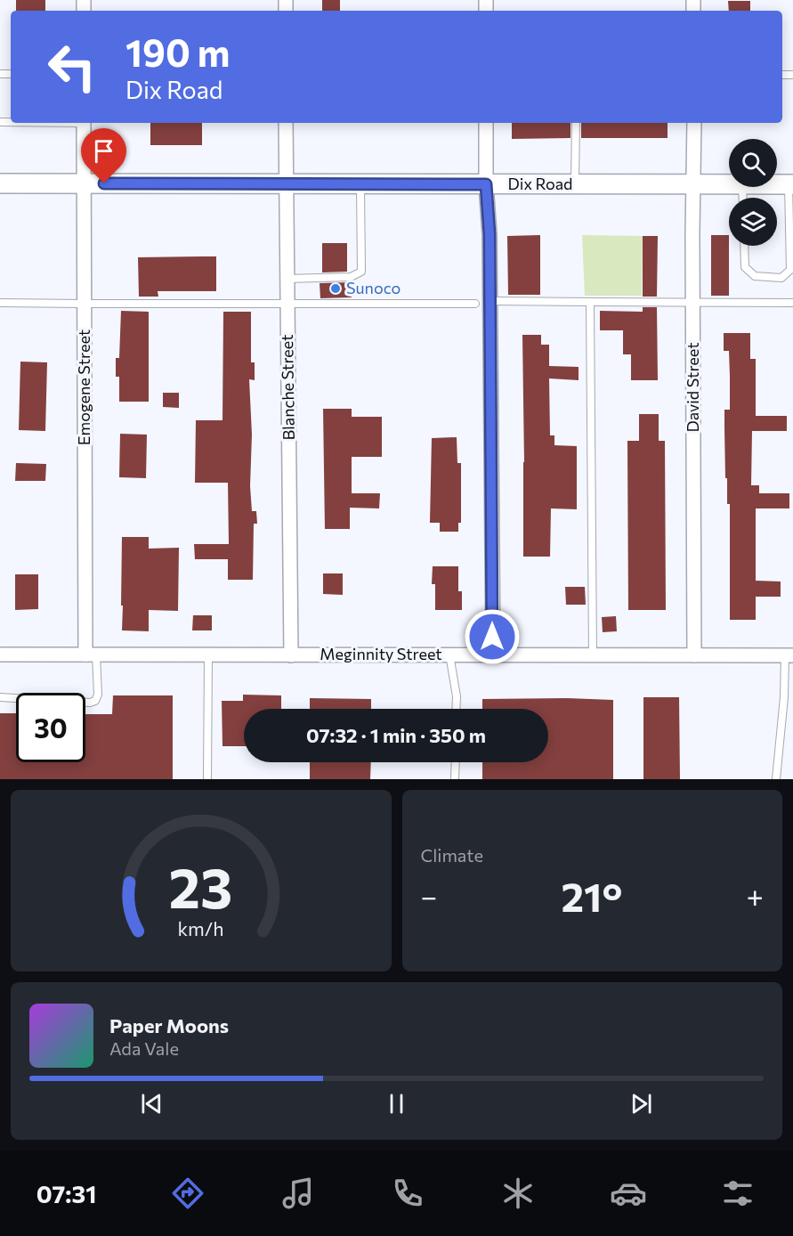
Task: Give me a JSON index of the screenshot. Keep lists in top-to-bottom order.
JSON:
{
  "streets": {
    "main road": ["Dix Road"],
    "street": [
      "Emogene Street",
      "Blanche Street",
      "David Street",
      "Meginnity Street"
    ]
  },
  "crossings": [
    ["Dix Road", "Emogene Street"],
    ["Dix Road", "Blanche Street"],
    ["Dix Road", "David Street"],
    ["Emogene Street", "Meginnity Street"],
    ["Blanche Street", "Meginnity Street"],
    ["David Street", "Meginnity Street"]
  ],
  "places": ["Sunoco"],
  "page": {
    "turn": ["190 m", "Dix Road"],
    "limit": "30",
    "trip": "07:32 · 1 min · 350 m",
    "tile": "Climate",
    "heat": ["−", "21°", "+"],
    "song": ["Paper Moons", "Ada Vale"],
    "tabs": "07:31",
    "gauge": ["23", "km/h"]
  }
}
